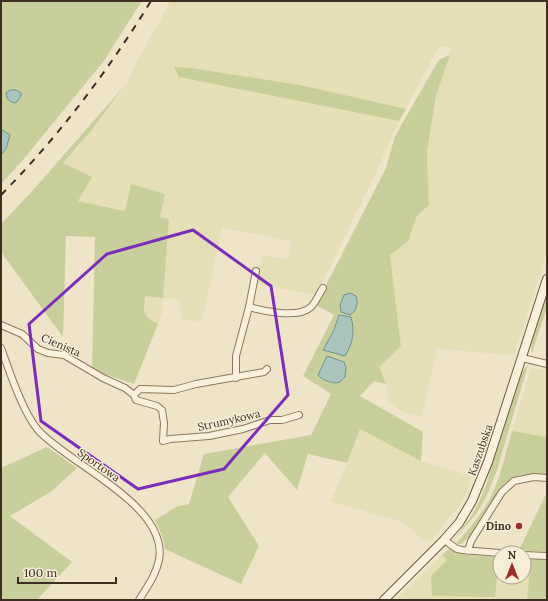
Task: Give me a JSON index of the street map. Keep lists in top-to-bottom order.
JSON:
{
  "streets": {
    "main road": ["Kaszubska"],
    "street": ["Cienista", "Strumykowa", "Sportowa"]
  },
  "crossings": [
    ["Cienista", "Strumykowa"]
  ],
  "places": ["Dino"],
  "scale_bar": "100 m",
  "north": "top"
}
